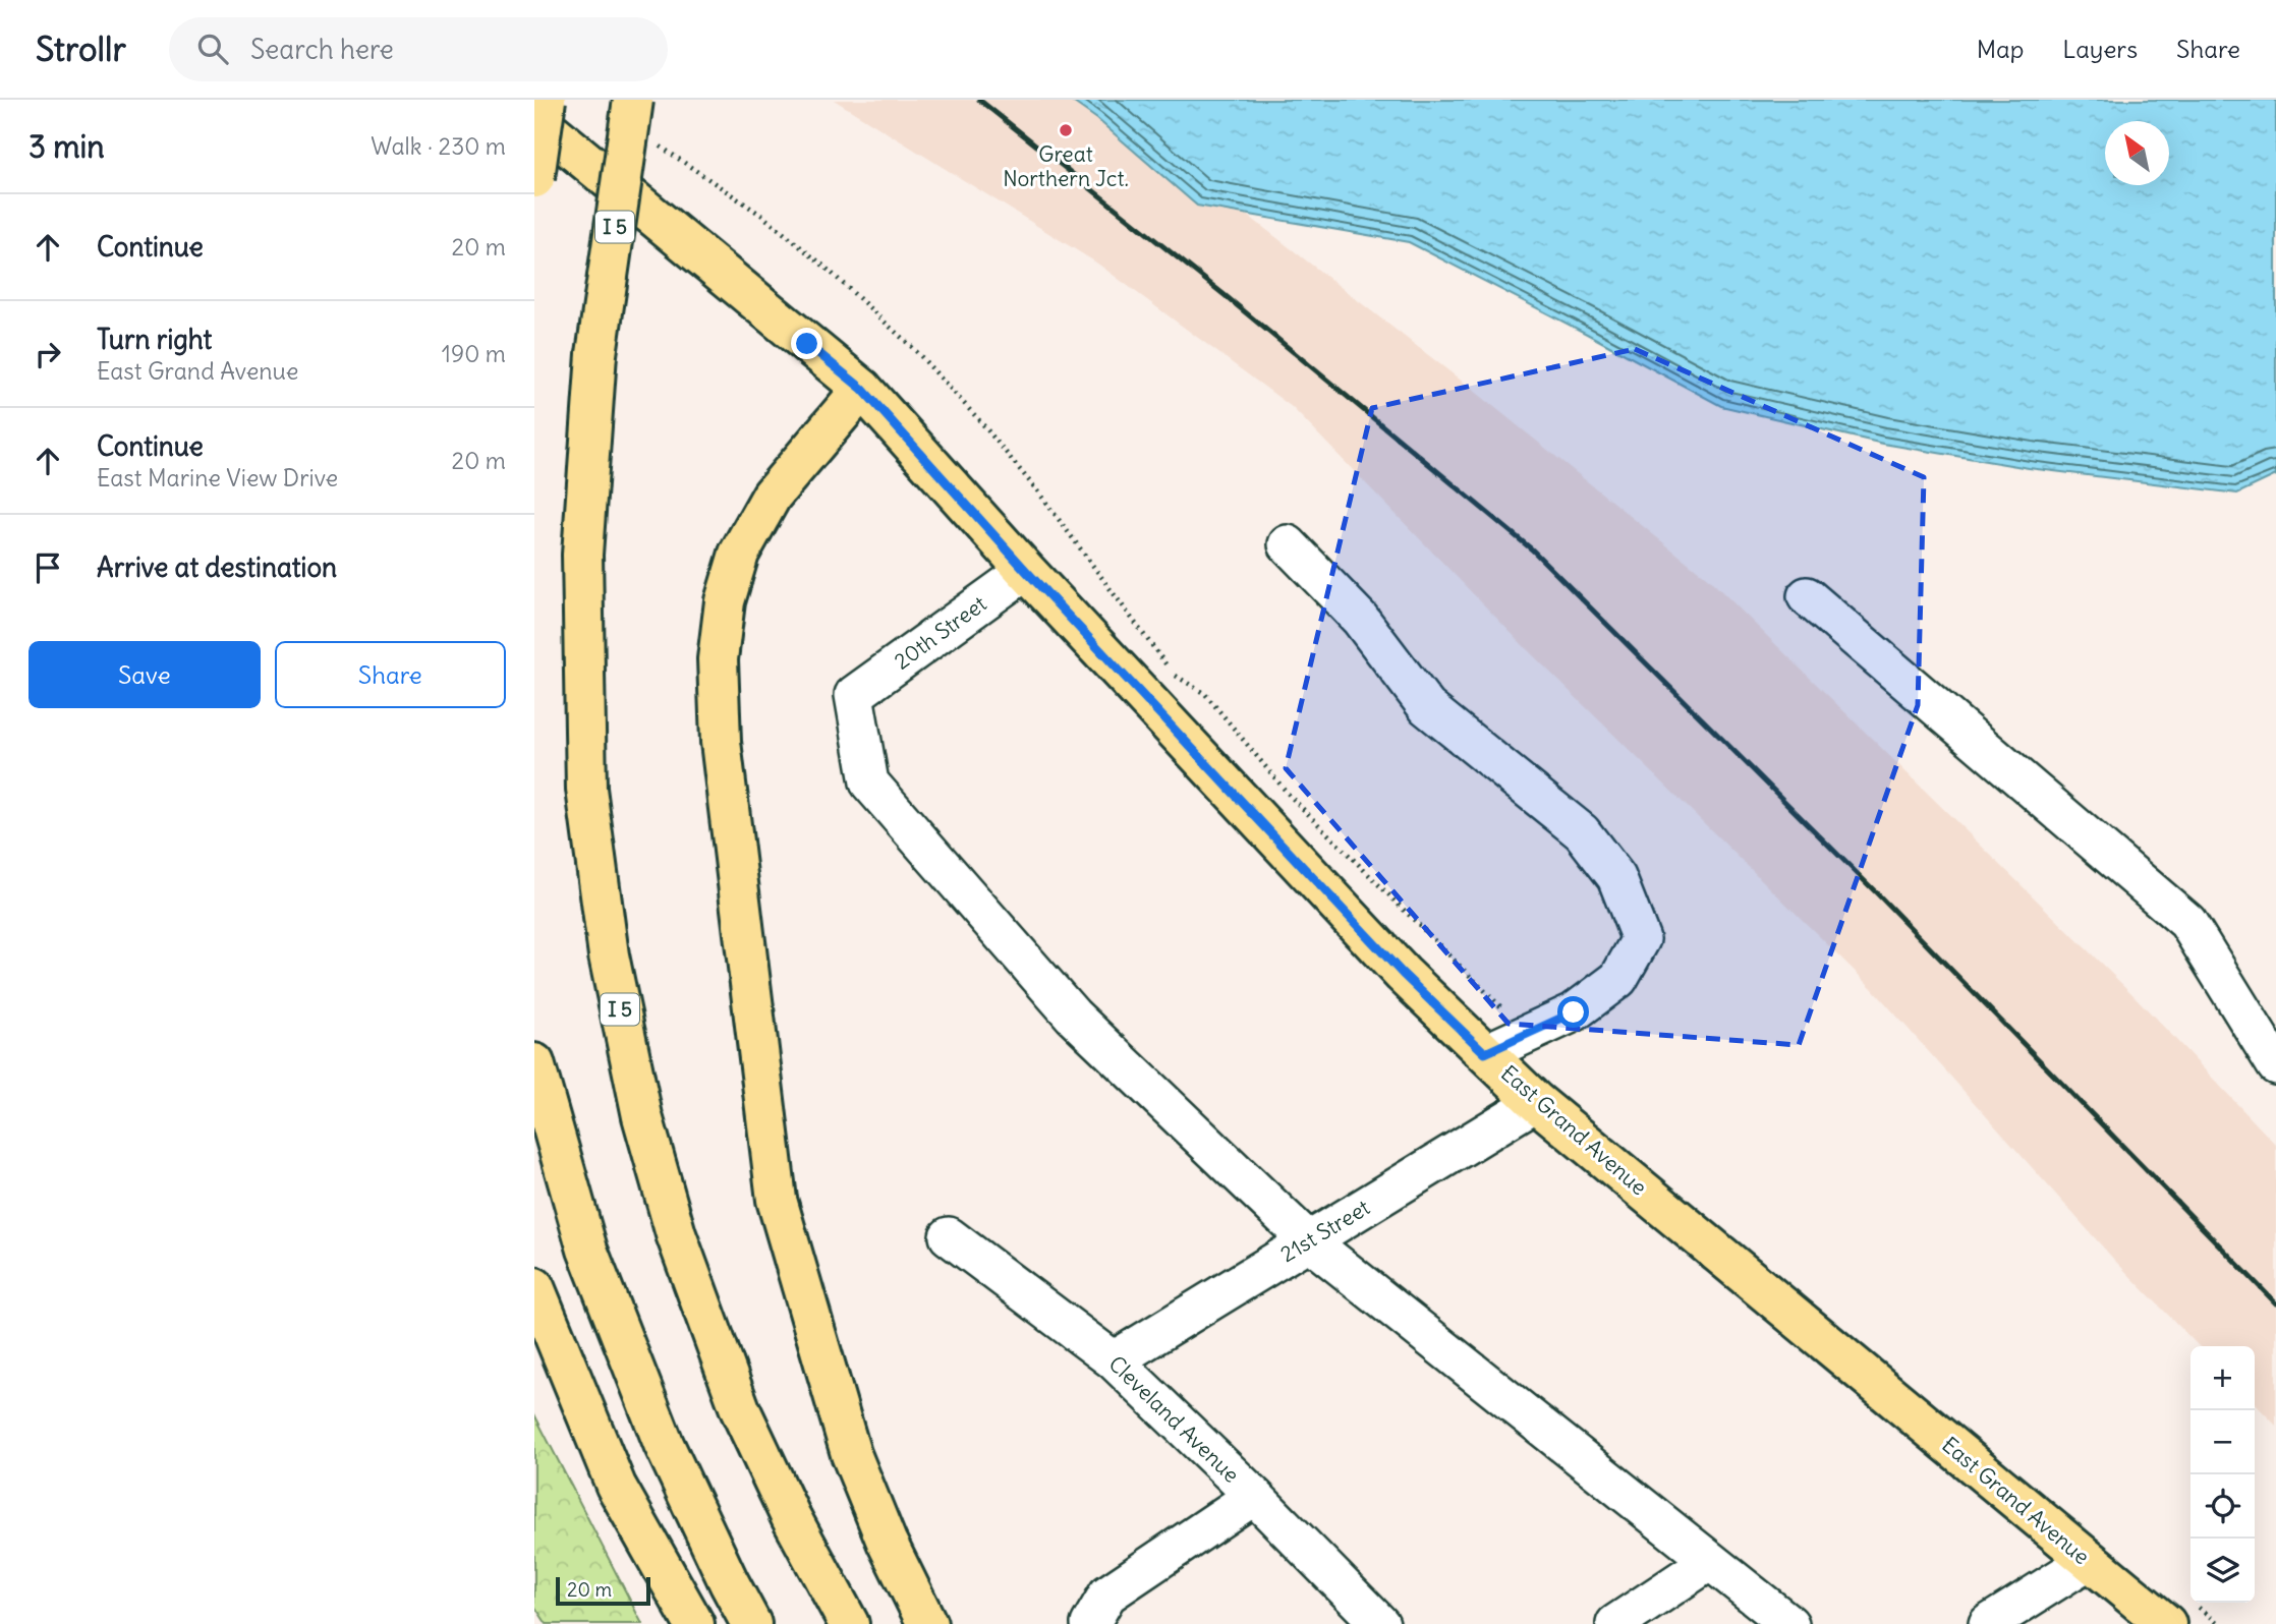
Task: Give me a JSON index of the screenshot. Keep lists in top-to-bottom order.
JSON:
{
  "streets": {
    "main road": ["I 5", "East Grand Avenue"],
    "street": ["20th Street", "21st Street", "Cleveland Avenue"]
  },
  "crossings": [
    ["20th Street", "East Grand Avenue"],
    ["20th Street", "21st Street"],
    ["East Grand Avenue", "21st Street"],
    ["21st Street", "Cleveland Avenue"]
  ],
  "places": ["Great Northern Jct."],
  "scale_bar": "20 m",
  "north": "top left",
  "page": {
    "header": "Strollr",
    "search": "Search here",
    "nav": ["Map", "Layers", "Share"],
    "heading": ["3 min", "Walk · 230 m"],
    "list": [
      ["Continue", "20 m"],
      ["Turn right", "East Grand Avenue", "190 m"],
      ["Continue", "East Marine View Drive", "20 m"],
      "Arrive at destination"
    ],
    "buttons": ["Save", "Share"],
    "map_buttons": ["+", "−"],
    "scale": "20 m"
  }
}
